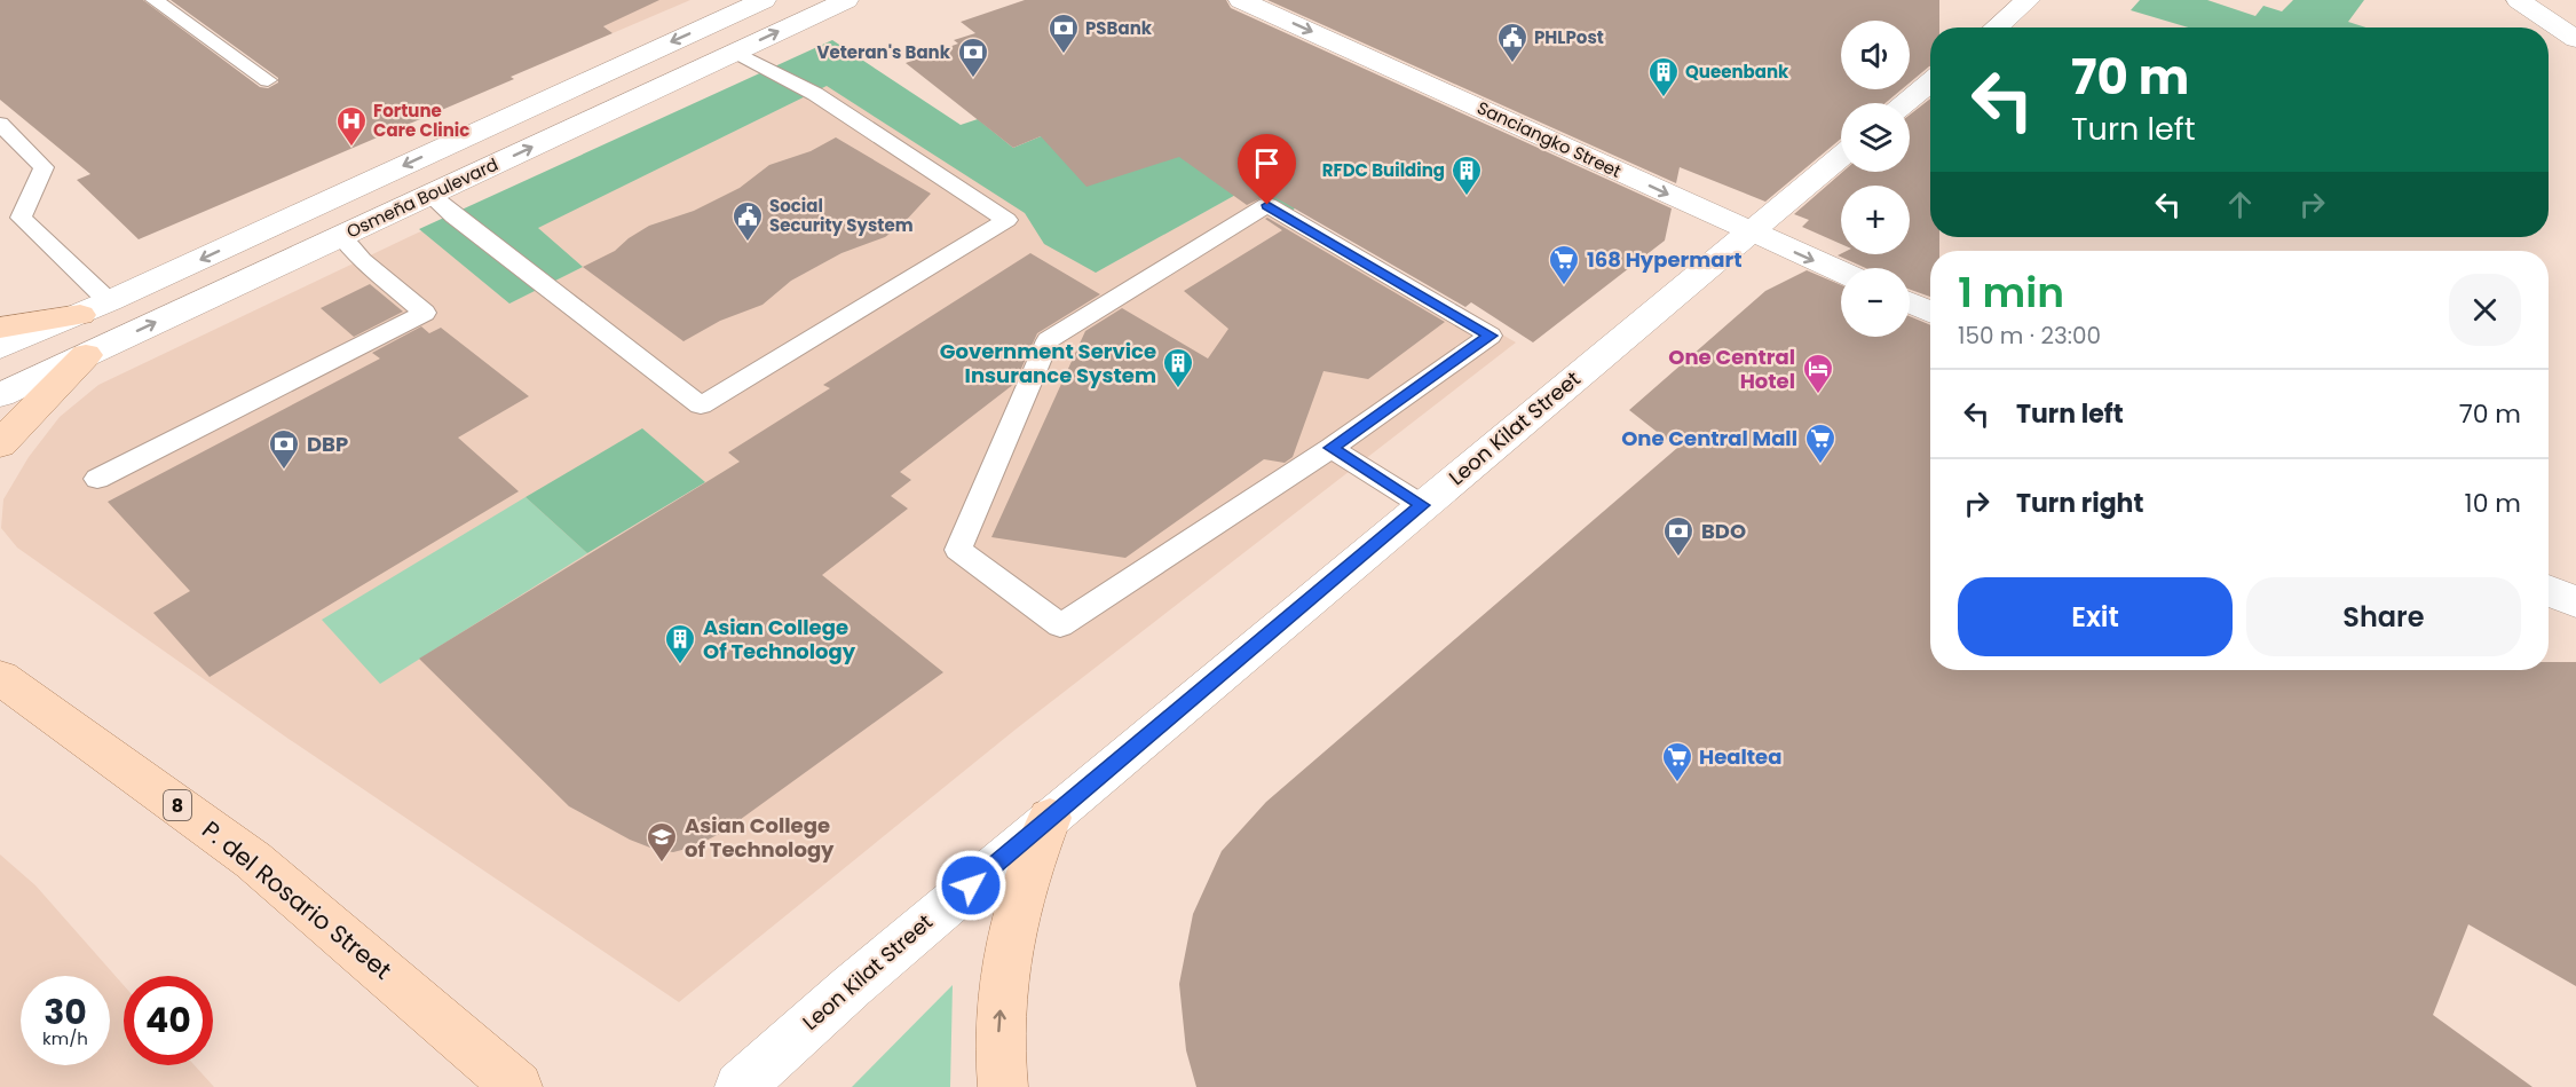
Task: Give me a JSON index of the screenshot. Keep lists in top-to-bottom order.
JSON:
{
  "streets": {
    "main road": ["8", "P. del Rosario Street"],
    "street": ["Sanciangko Street", "Osmeña Boulevard", "Leon Kilat Street"]
  },
  "crossings": [
    ["Sanciangko Street", "Leon Kilat Street"]
  ],
  "one_way": ["Sanciangko Street"],
  "places": {
    "bank": [
      "PSBank",
      "Veteran's Bank",
      "DBP",
      "BDO"
    ],
    "public building": ["PHLPost", "Social Security System"],
    "building": [
      "Queenbank",
      "RFDC Building",
      "Government Service Insurance System",
      "Asian College Of Technology"
    ],
    "hospital": ["Fortune Care Clinic"],
    "supermarket": ["168 Hypermart", "One Central Mall", "Healtea"],
    "hotel": ["One Central Hotel"],
    "school or university": ["Asian College of Technology"]
  },
  "page": {
    "map_buttons": ["+", "−"],
    "turn": ["70 m", "Turn left"],
    "heading": ["1 min", "150 m · 23:00"],
    "list": [
      {
        "name": "Turn left",
        "value": "70 m"
      },
      {
        "name": "Turn right",
        "value": "10 m"
      }
    ],
    "buttons": ["Exit", "Share"],
    "speed": "30 km/h",
    "limit": "40"
  }
}
